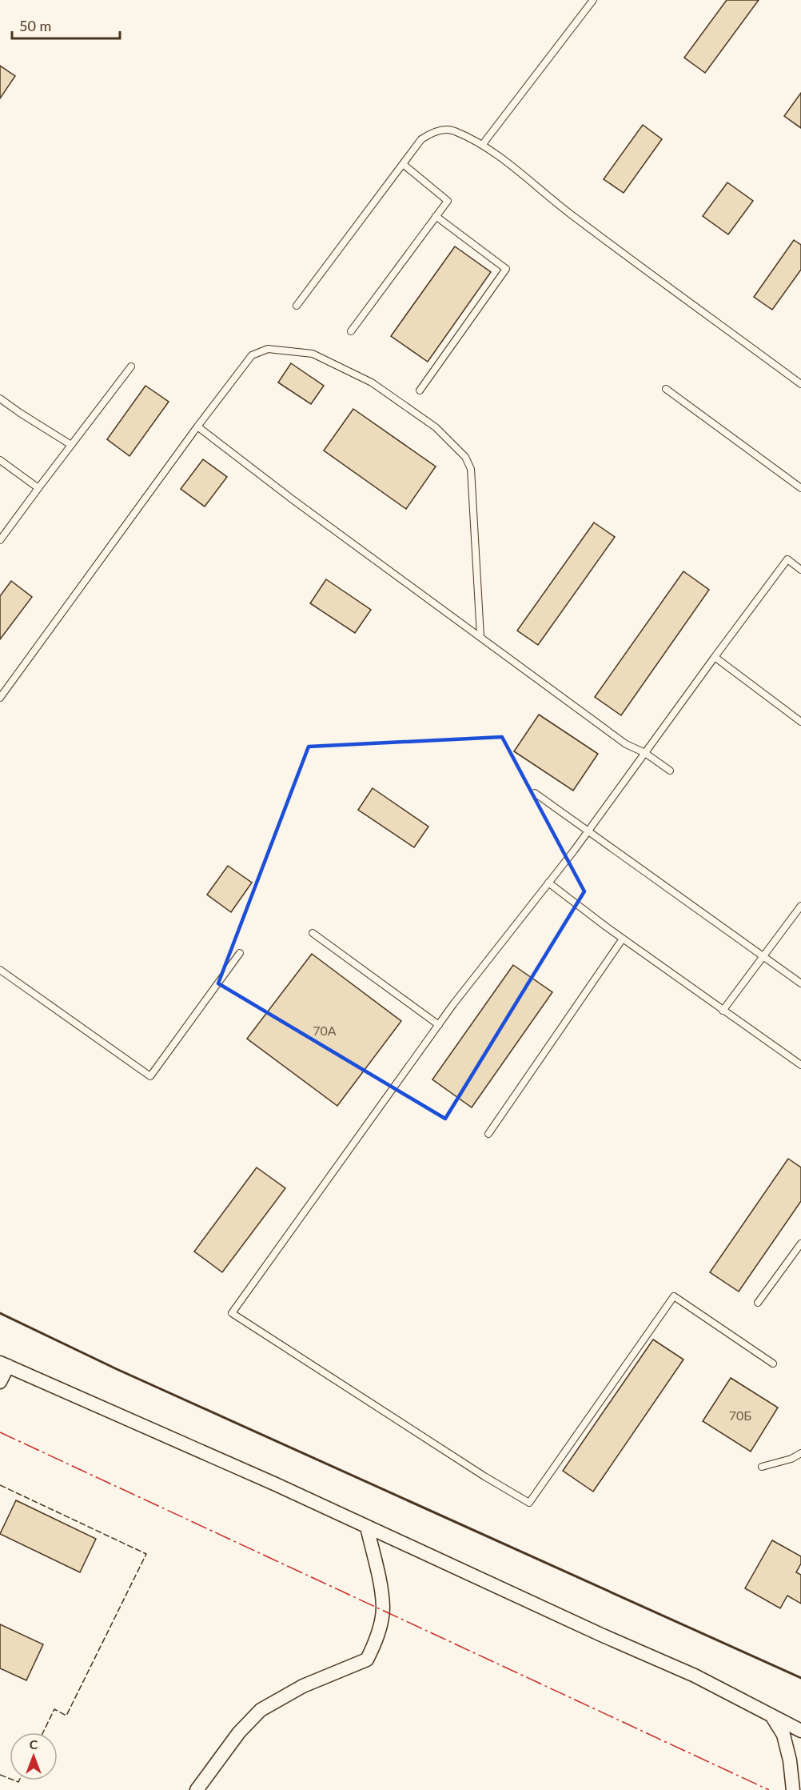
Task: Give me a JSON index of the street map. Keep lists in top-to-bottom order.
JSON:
{
  "house_numbers": ["70А", "70Б"],
  "scale_bar": "50 m",
  "north": "top"
}
